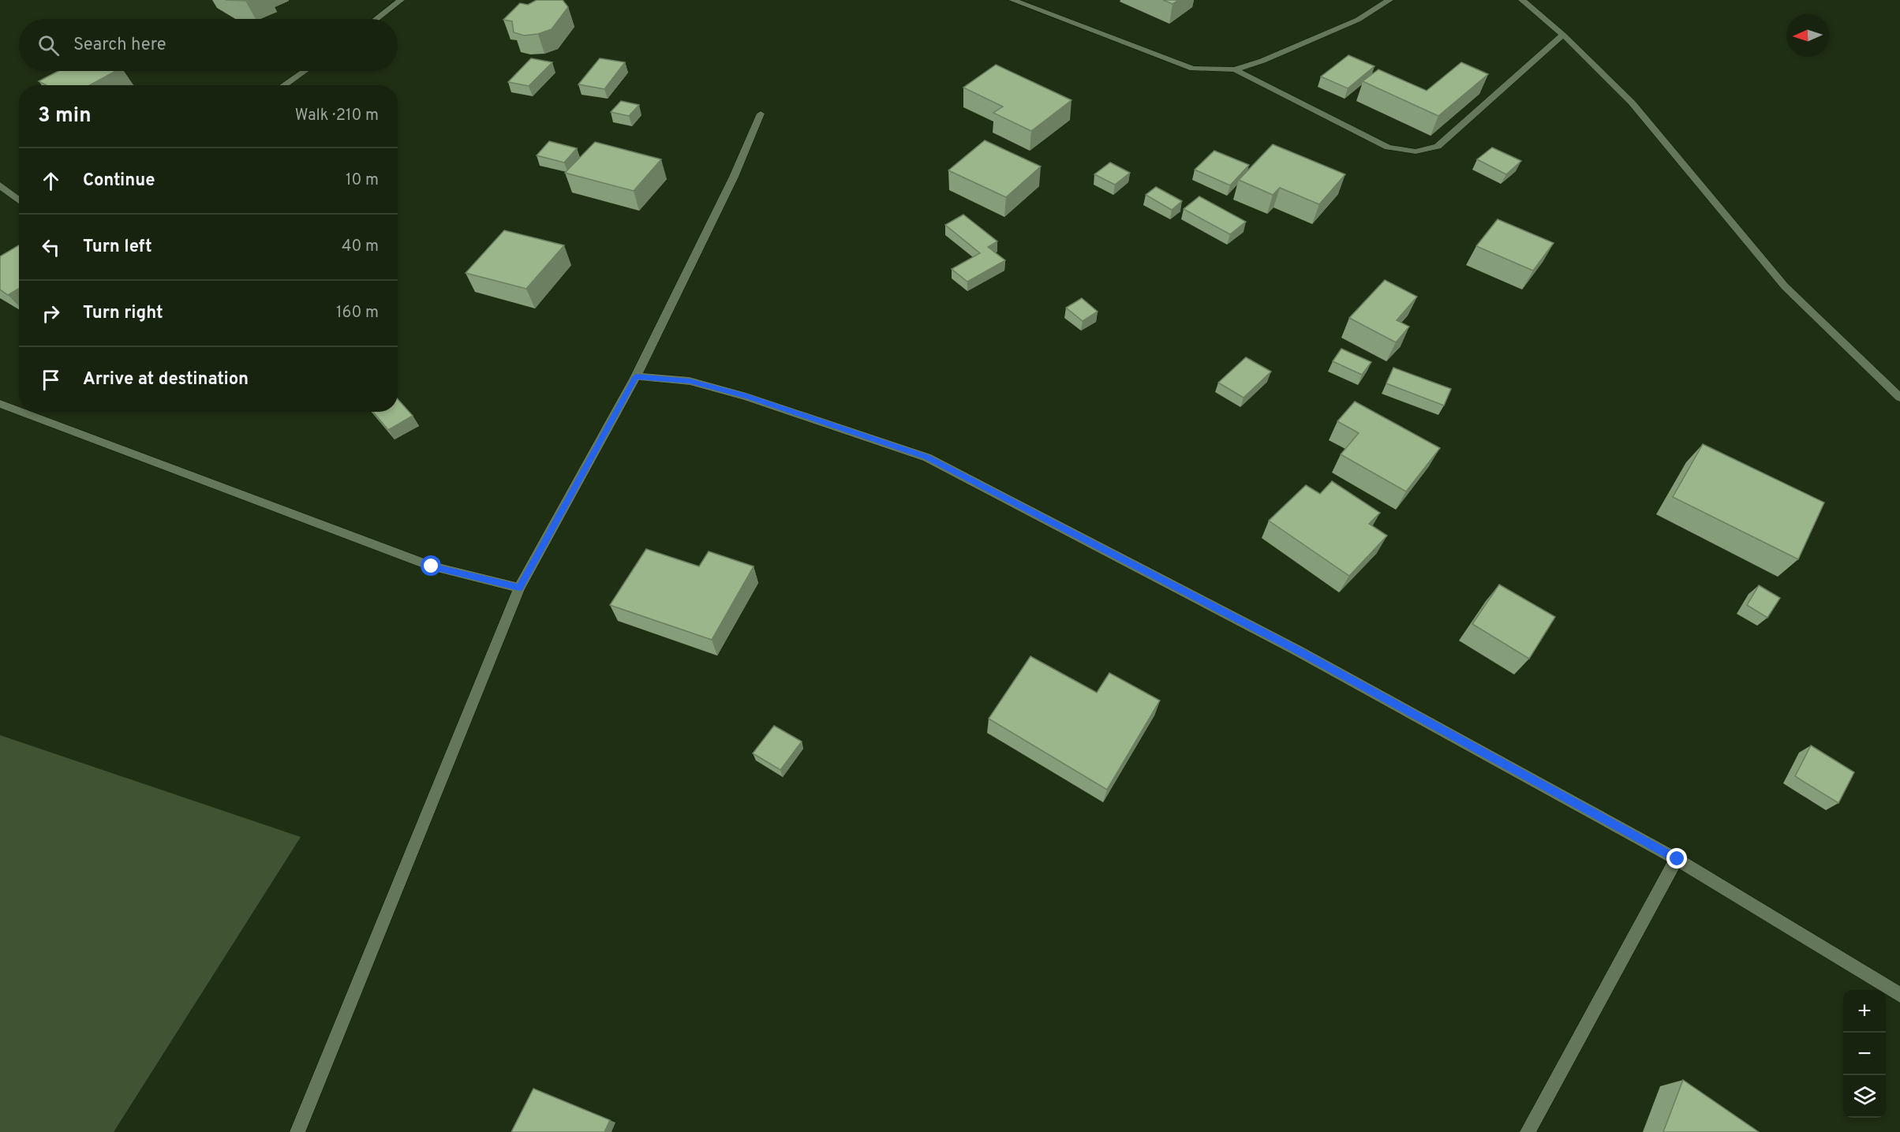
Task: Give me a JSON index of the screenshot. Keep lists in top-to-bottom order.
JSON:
{
  "north": "left",
  "page": {
    "search": "Search here",
    "heading": ["3 min", "Walk · 210 m"],
    "list": [
      ["Continue", "10 m"],
      ["Turn left", "40 m"],
      ["Turn right", "160 m"],
      "Arrive at destination"
    ],
    "map_buttons": ["+", "−"]
  }
}
